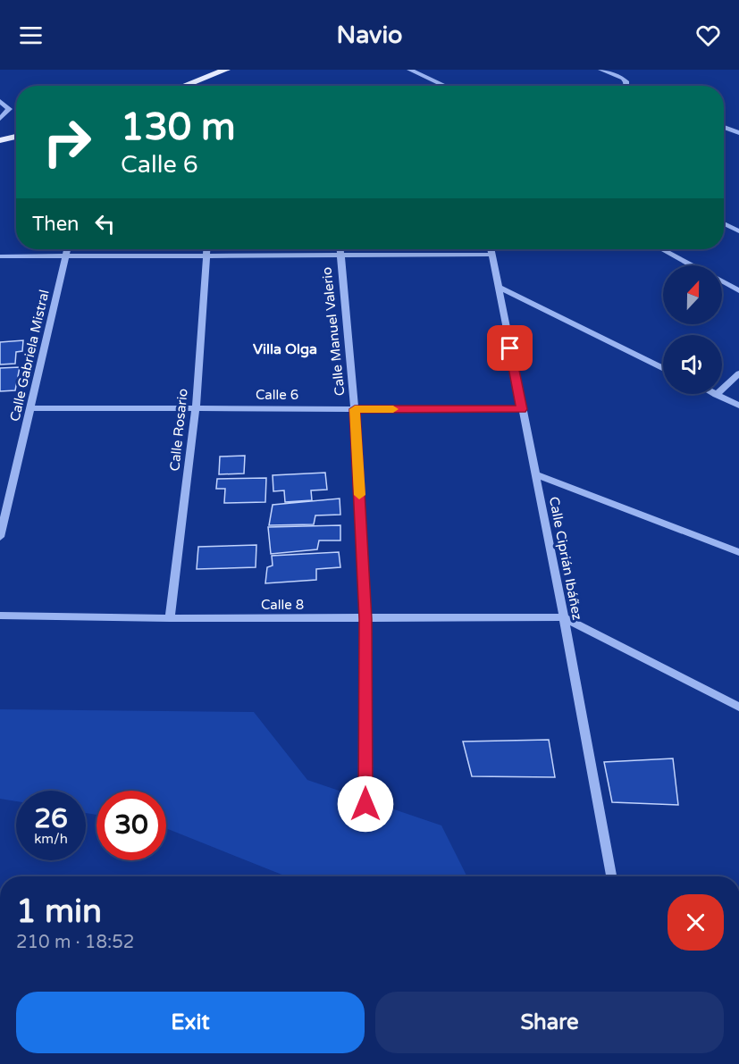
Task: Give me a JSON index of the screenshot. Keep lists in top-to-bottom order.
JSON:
{
  "streets": {
    "street": [
      "Calle Manuel Valerio",
      "Calle Gabriela Mistral",
      "Calle 6",
      "Calle Rosario",
      "Calle Ciprián Ibáñez",
      "Calle 8"
    ]
  },
  "crossings": [
    ["Calle Manuel Valerio", "Calle 6"],
    ["Calle Manuel Valerio", "Calle 8"],
    ["Calle Gabriela Mistral", "Calle 6"],
    ["Calle 6", "Calle Rosario"],
    ["Calle 6", "Calle Ciprián Ibáñez"],
    ["Calle Rosario", "Calle 8"],
    ["Calle Ciprián Ibáñez", "Calle 8"]
  ],
  "districts": ["Villa Olga"],
  "north": "top",
  "page": {
    "header": "Navio",
    "turn": ["130 m", "Calle 6"],
    "then": "Then",
    "speed": "26 km/h",
    "limit": "30",
    "heading": ["1 min", "210 m · 18:52"],
    "buttons": ["Exit", "Share"]
  }
}
